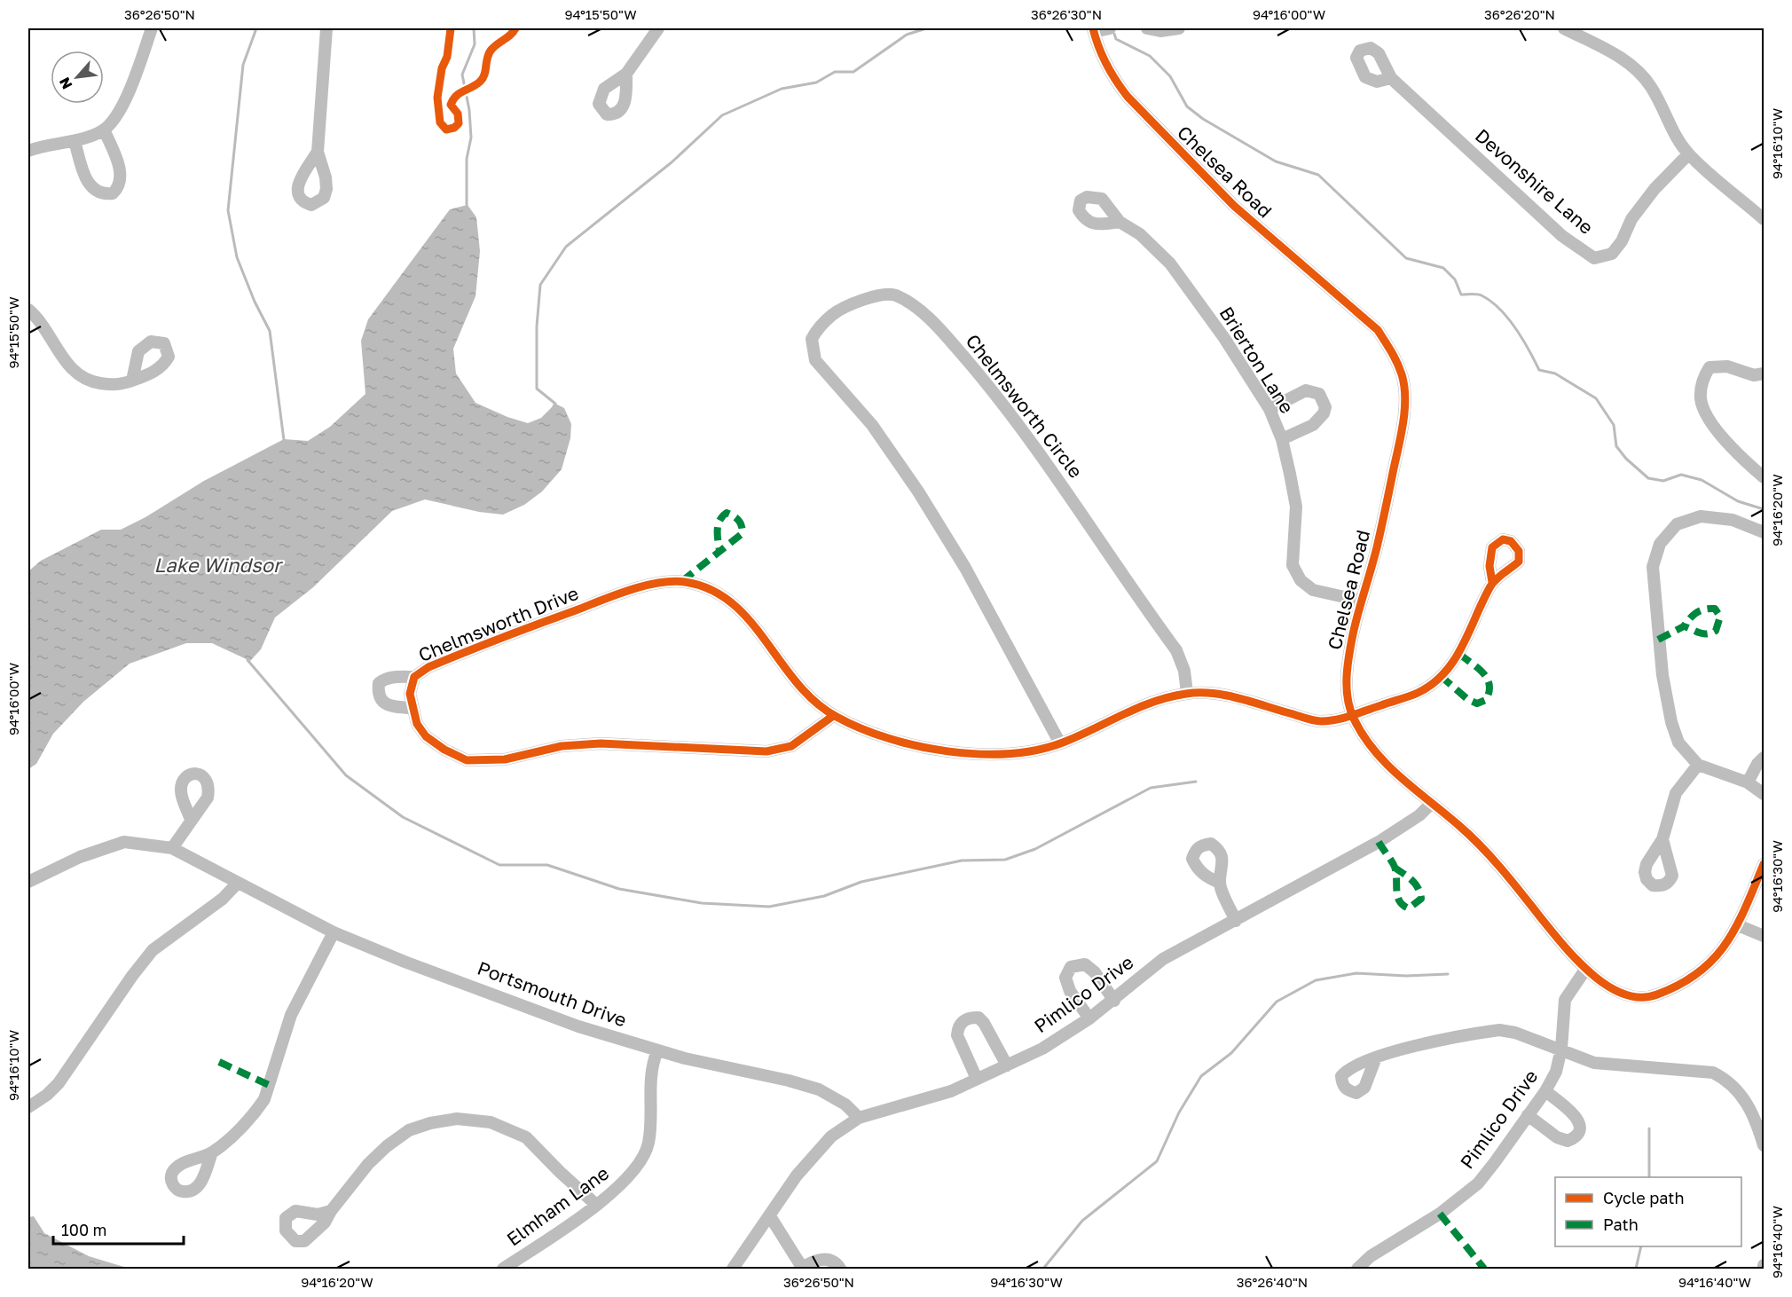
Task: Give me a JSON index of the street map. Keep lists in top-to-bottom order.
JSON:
{
  "streets": {
    "street": [
      "Chelsea Road",
      "Devonshire Lane",
      "Brierton Lane",
      "Chelmsworth Circle",
      "Chelmsworth Drive",
      "Portsmouth Drive",
      "Pimlico Drive",
      "Elmham Lane"
    ]
  },
  "crossings": [
    ["Chelsea Road", "Brierton Lane"],
    ["Chelsea Road", "Chelmsworth Drive"],
    ["Chelsea Road", "Pimlico Drive"],
    ["Chelmsworth Circle", "Chelmsworth Drive"],
    ["Portsmouth Drive", "Pimlico Drive"],
    ["Portsmouth Drive", "Elmham Lane"]
  ],
  "water": ["Lake Windsor"],
  "legend": ["Cycle path", "Path"],
  "scale_bar": "100 m",
  "north": "bottom left",
  "coordinates": [
    "36°26'50\"N",
    "94°15'50\"W",
    "36°26'30\"N",
    "94°16'00\"W",
    "36°26'20\"N",
    "94°16'10\"W",
    "94°16'20\"W",
    "94°16'30\"W",
    "94°16'40\"W",
    "36°26'40\"N"
  ]
}
